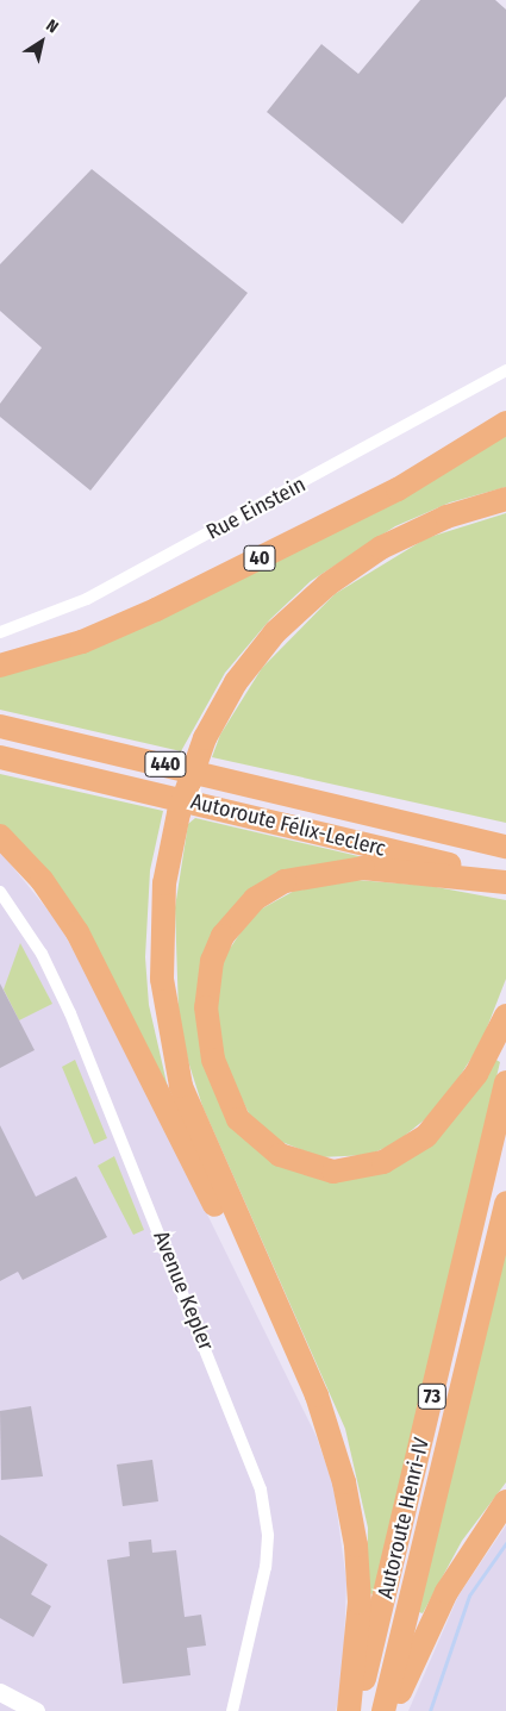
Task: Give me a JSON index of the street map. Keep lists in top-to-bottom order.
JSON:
{
  "streets": {
    "highway": [
      "40",
      "440",
      "Autoroute Félix-Leclerc",
      "73",
      "Autoroute Henri-IV"
    ],
    "street": ["Rue Einstein", "Avenue Kepler"]
  },
  "north": "top right"
}
